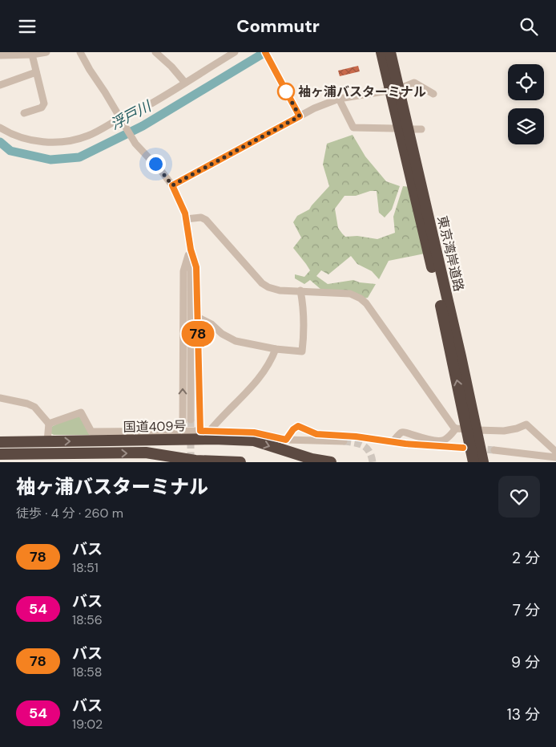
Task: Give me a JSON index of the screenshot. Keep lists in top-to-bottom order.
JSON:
{
  "streets": {
    "highway": ["東京湾岸道路", "国道409号"]
  },
  "water": ["浮戸川"],
  "places": ["袖ヶ浦バスターミナル"],
  "lines": ["bus line 78"],
  "page": {
    "header": "Commutr",
    "on_map": "78",
    "heading": ["袖ヶ浦バスターミナル", "徒歩 · 4 分 · 260 m"],
    "list": [
      {
        "mark": "78",
        "name": "バス",
        "note": "18:51",
        "value": "2 分"
      },
      {
        "mark": "54",
        "name": "バス",
        "note": "18:56",
        "value": "7 分"
      },
      {
        "mark": "78",
        "name": "バス",
        "note": "18:58",
        "value": "9 分"
      },
      {
        "mark": "54",
        "name": "バス",
        "note": "19:02",
        "value": "13 分"
      }
    ]
  }
}
